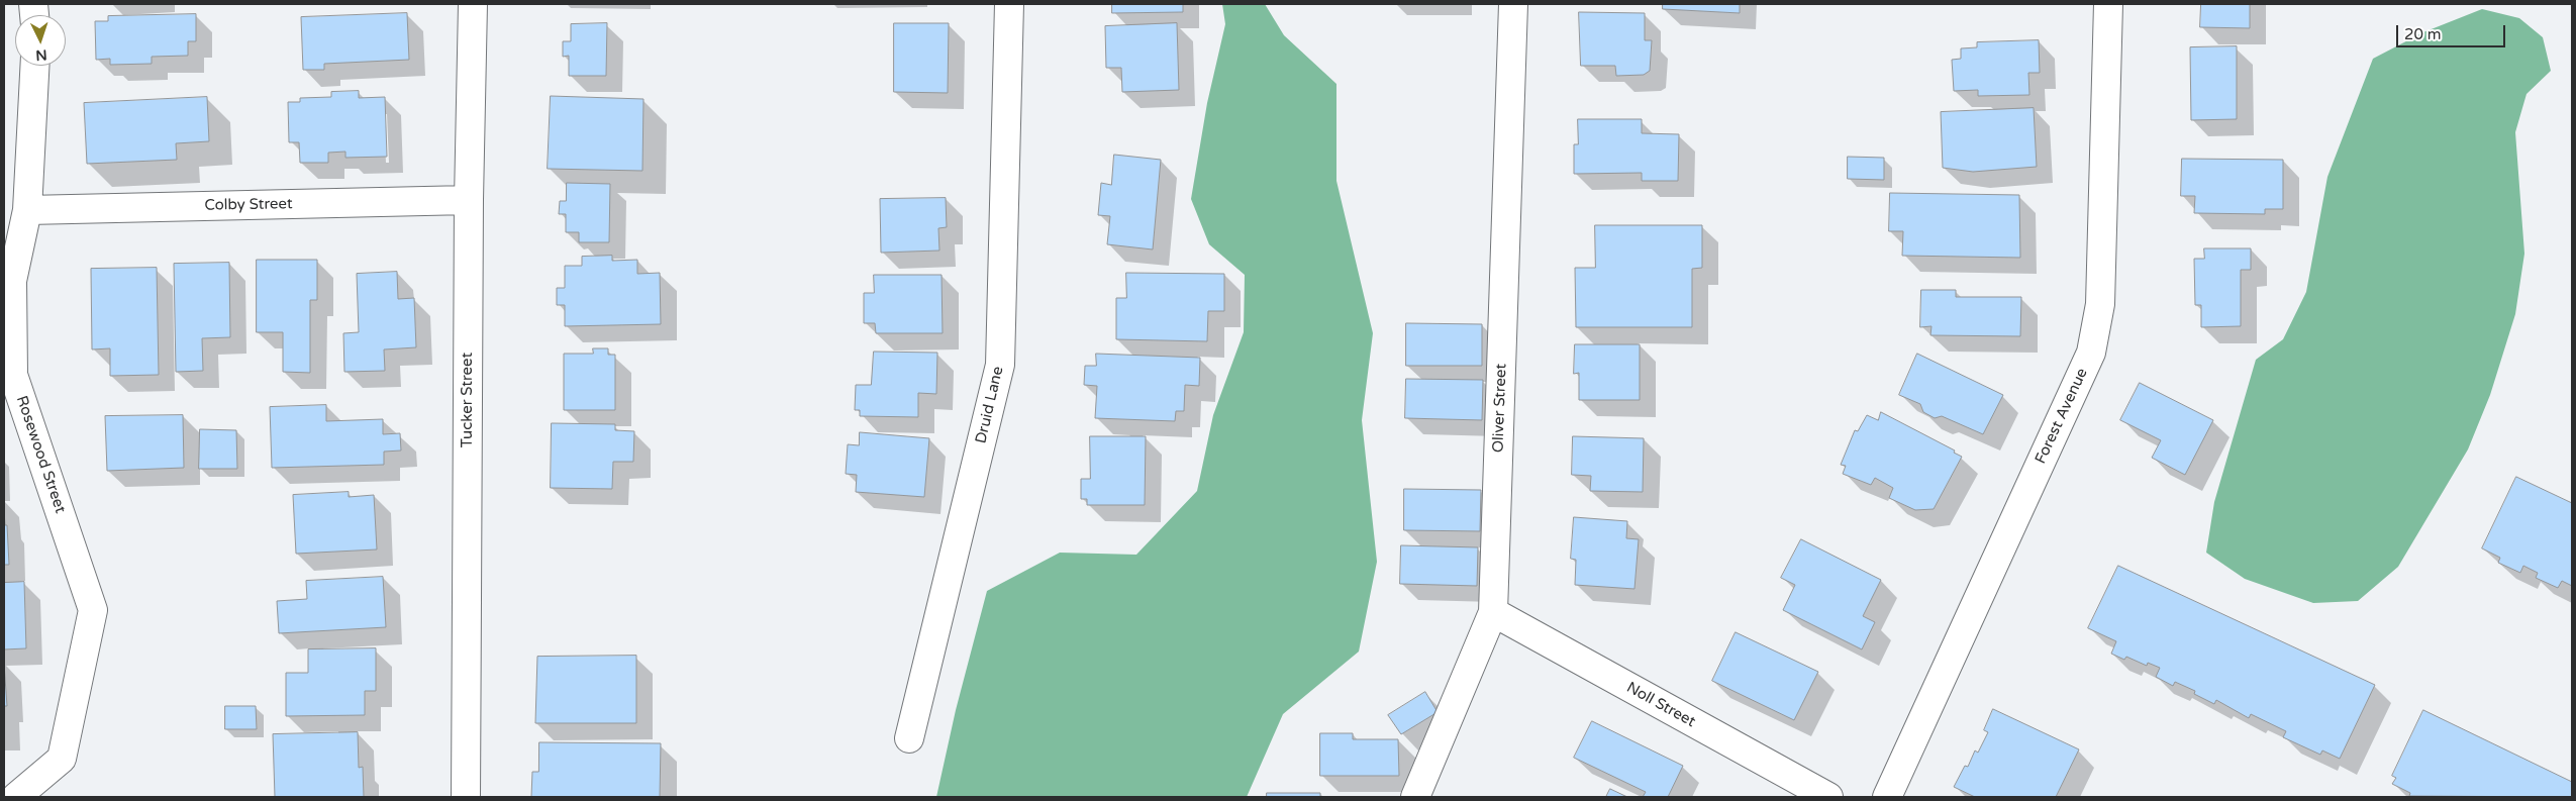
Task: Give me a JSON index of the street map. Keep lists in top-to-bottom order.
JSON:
{
  "streets": {
    "street": [
      "Colby Street",
      "Tucker Street",
      "Druid Lane",
      "Oliver Street",
      "Forest Avenue",
      "Rosewood Street",
      "Noll Street"
    ]
  },
  "crossings": [
    ["Colby Street", "Tucker Street"],
    ["Colby Street", "Rosewood Street"],
    ["Oliver Street", "Noll Street"]
  ],
  "scale_bar": "20 m",
  "north": "bottom"
}
